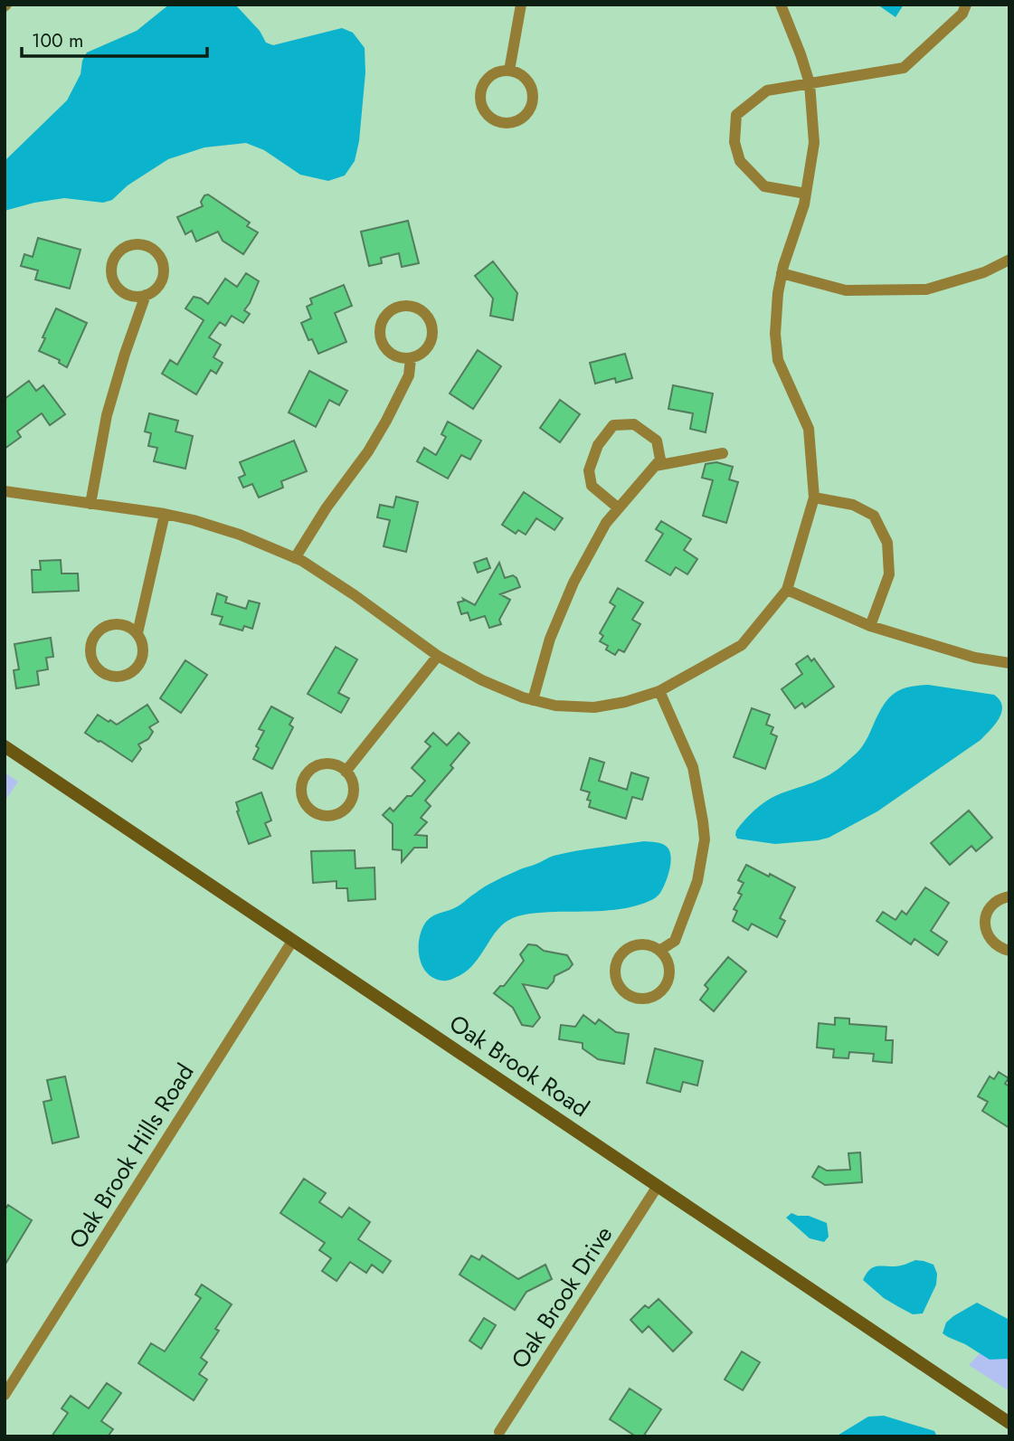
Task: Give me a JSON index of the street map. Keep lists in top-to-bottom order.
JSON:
{
  "streets": {
    "main road": ["Oak Brook Road"],
    "street": ["Oak Brook Hills Road", "Oak Brook Drive"]
  },
  "crossings": [
    ["Oak Brook Road", "Oak Brook Hills Road"],
    ["Oak Brook Road", "Oak Brook Drive"]
  ],
  "scale_bar": "100 m"
}
